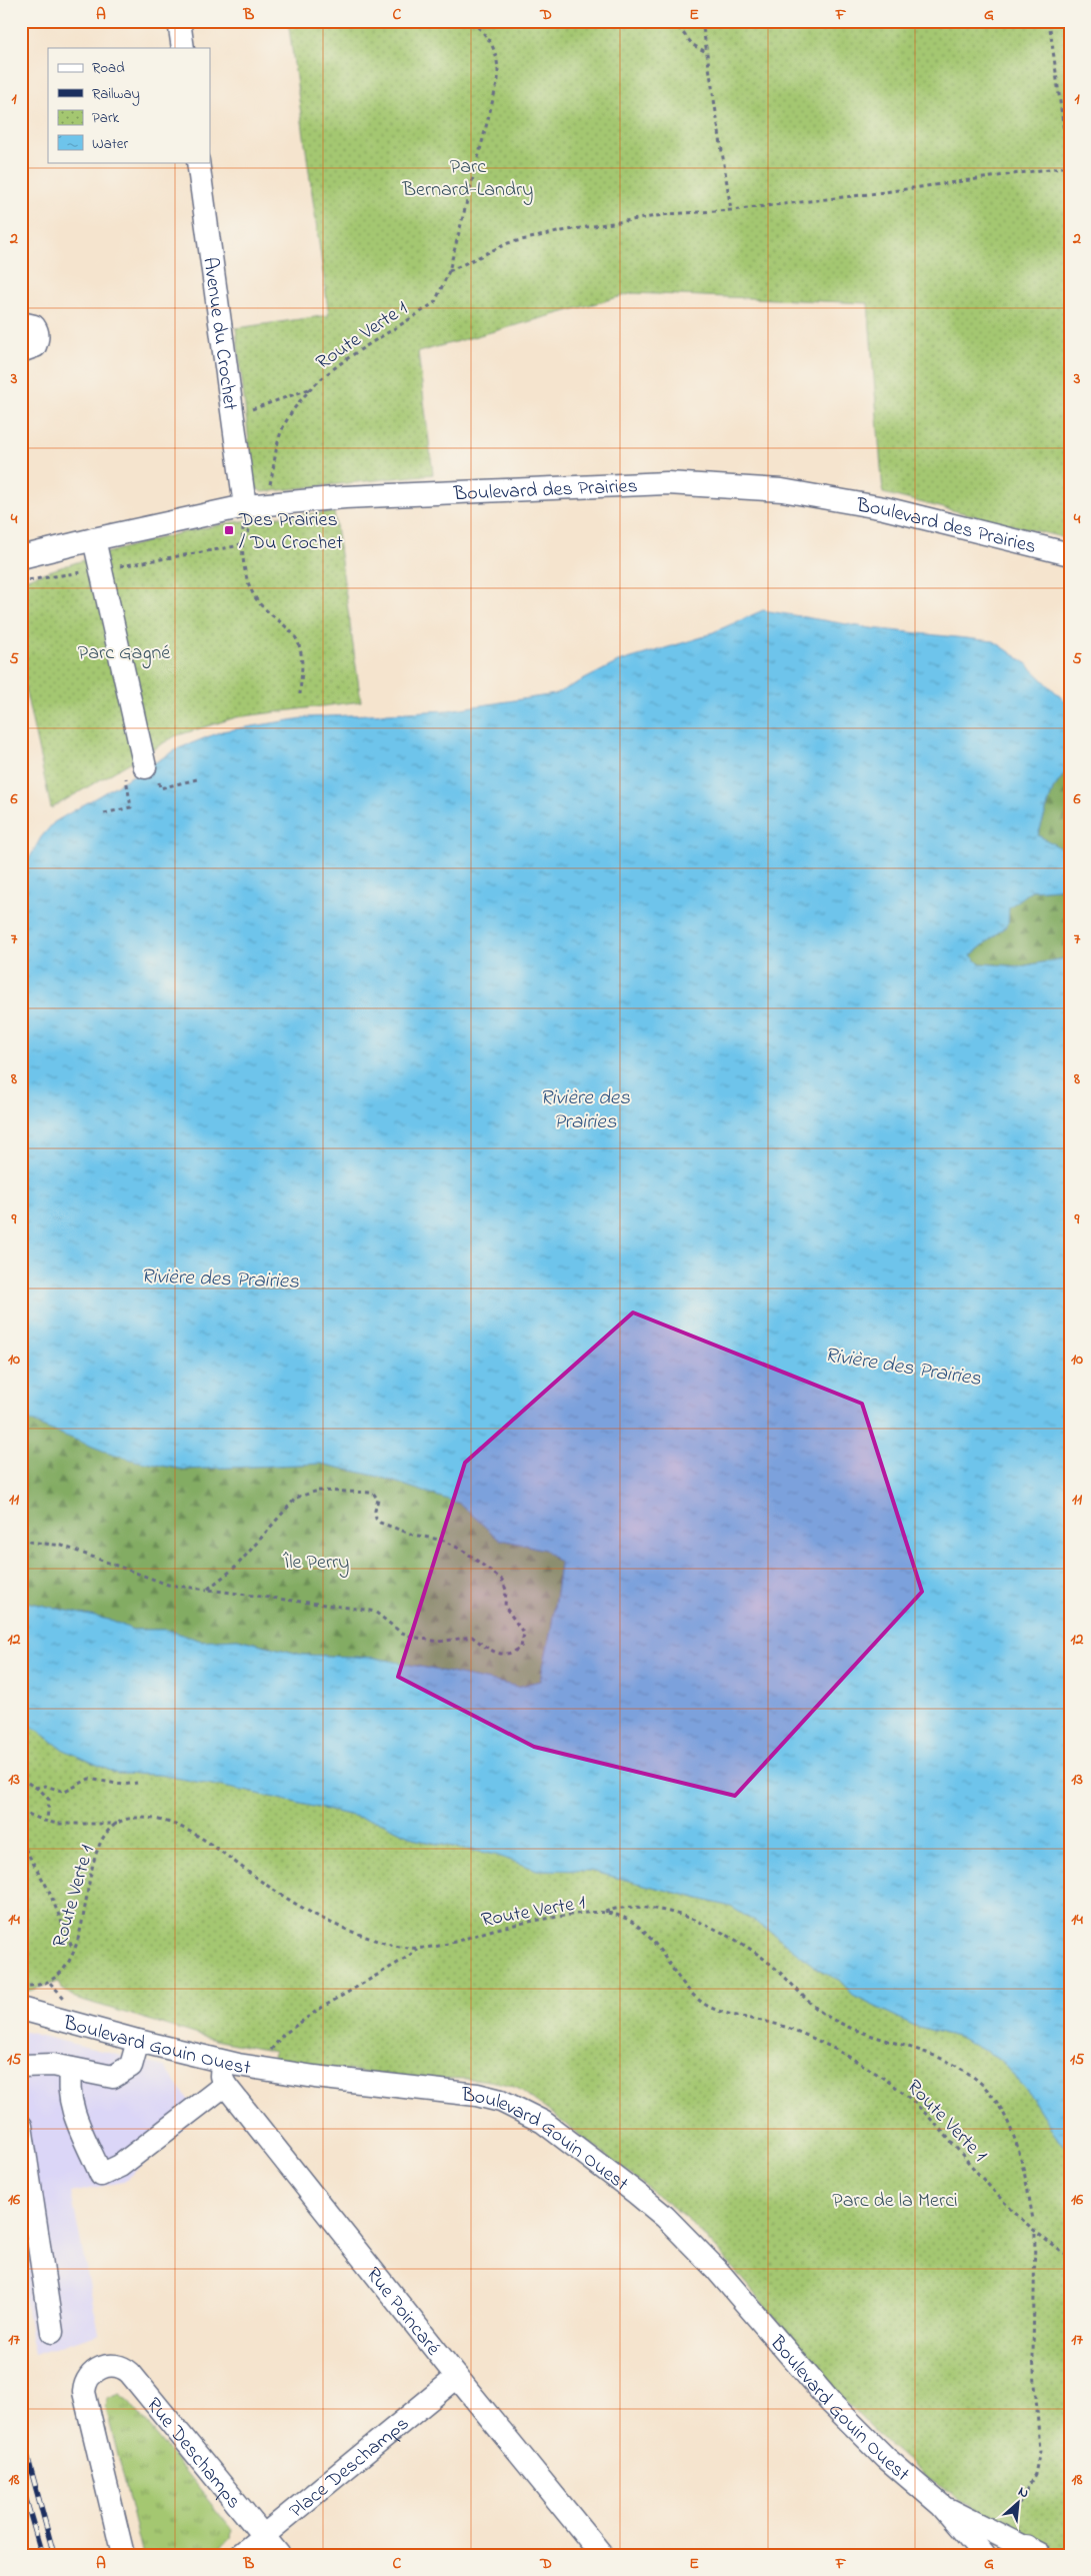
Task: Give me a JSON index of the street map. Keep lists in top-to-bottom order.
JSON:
{
  "streets": {
    "street": [
      "Avenue du Crochet",
      "Boulevard des Prairies",
      "Boulevard Gouin Ouest",
      "Rue Poincaré",
      "Rue Deschamps",
      "Place Deschamps"
    ],
    "path": ["Route Verte 1"]
  },
  "crossings": [
    ["Avenue du Crochet", "Route Verte 1"],
    ["Avenue du Crochet", "Boulevard des Prairies"],
    ["Route Verte 1", "Boulevard des Prairies"],
    ["Rue Poincaré", "Place Deschamps"],
    ["Rue Deschamps", "Place Deschamps"]
  ],
  "water": ["Rivière des Prairies"],
  "parks": [
    "Parc Bernard-Landry",
    "Parc Gagné",
    "Île Perry",
    "Parc de la Merci"
  ],
  "places": {
    "transit": ["Des Prairies / Du Crochet"]
  },
  "legend": [
    "Road",
    "Railway",
    "Park",
    "Water"
  ],
  "north": "top right",
  "grid": {
    "columns": [
      "A",
      "B",
      "C",
      "D",
      "E",
      "F",
      "G"
    ],
    "rows": [
      "1",
      "2",
      "3",
      "4",
      "5",
      "6",
      "7",
      "8",
      "9",
      "10",
      "11",
      "12",
      "13",
      "14",
      "15",
      "16",
      "17",
      "18"
    ]
  }
}
